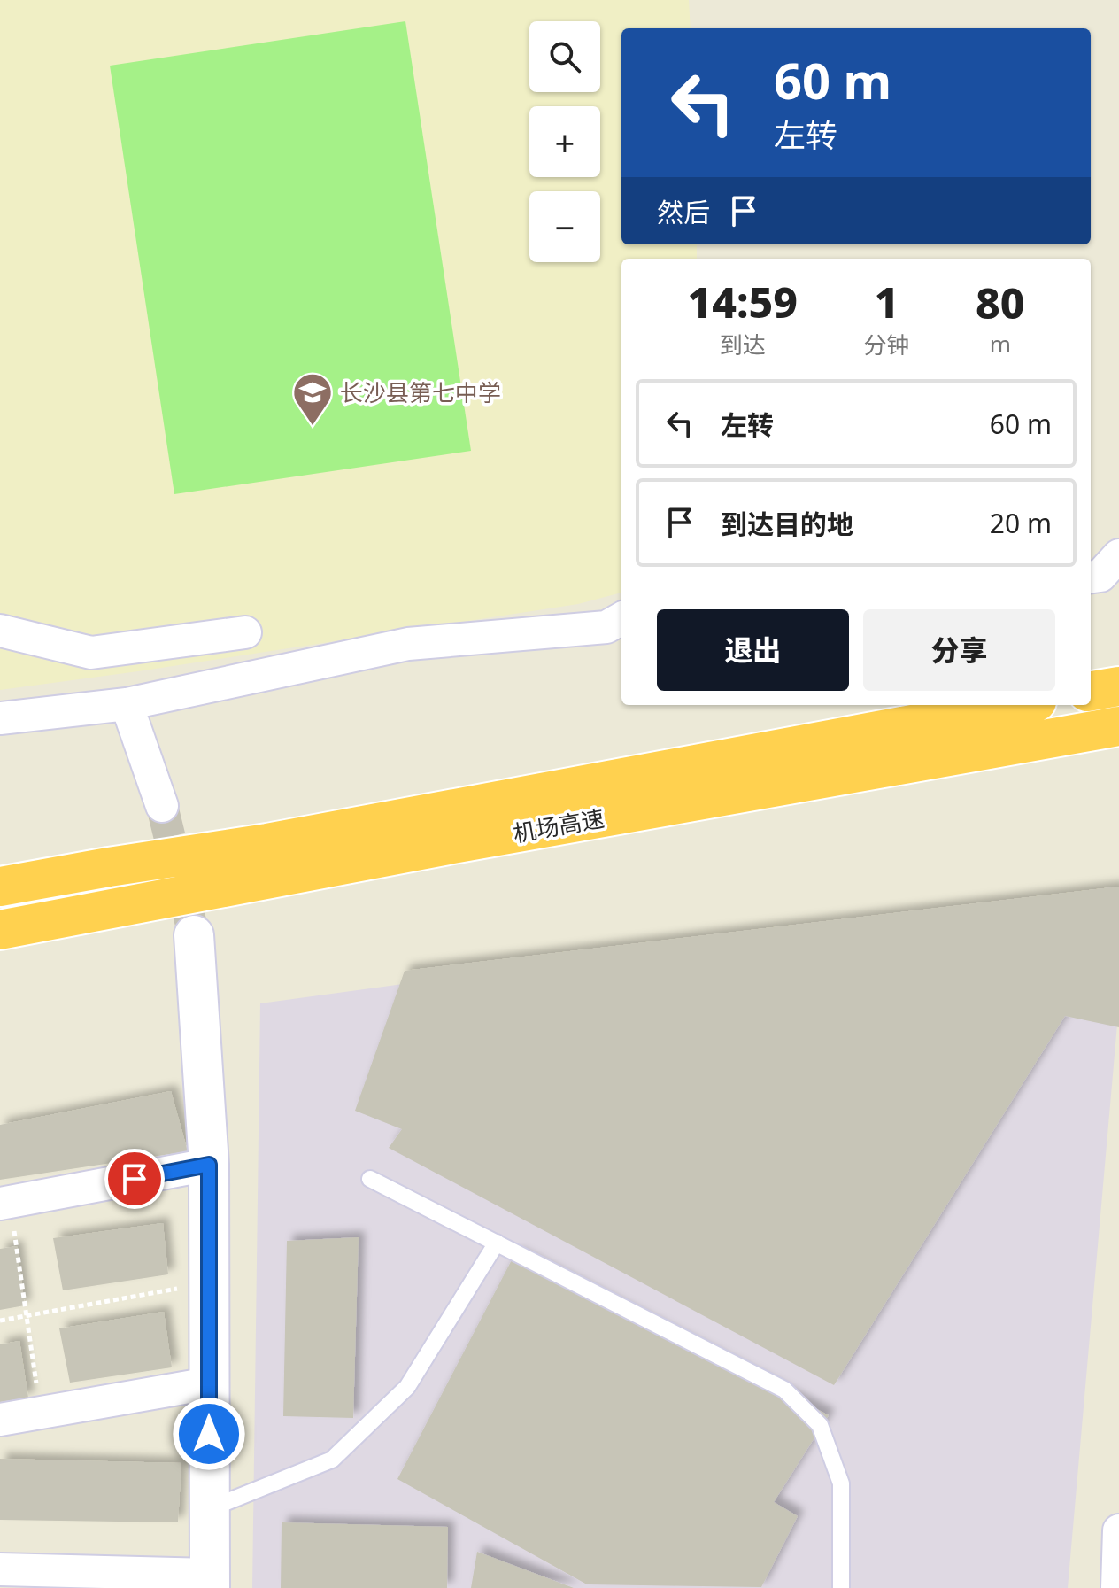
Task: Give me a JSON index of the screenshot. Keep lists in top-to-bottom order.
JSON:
{
  "streets": {
    "highway": ["机场高速"]
  },
  "places": {
    "school or university": ["长沙县第七中学"]
  },
  "page": {
    "map_buttons": ["+", "−"],
    "turn": ["60 m", "左转"],
    "then": "然后",
    "eta": [
      "14:59",
      "到达",
      "1",
      "分钟",
      "80",
      "m"
    ],
    "list": [
      {
        "name": "左转",
        "value": "60 m"
      },
      {
        "name": "到达目的地",
        "value": "20 m"
      }
    ],
    "buttons": ["退出", "分享"]
  }
}
